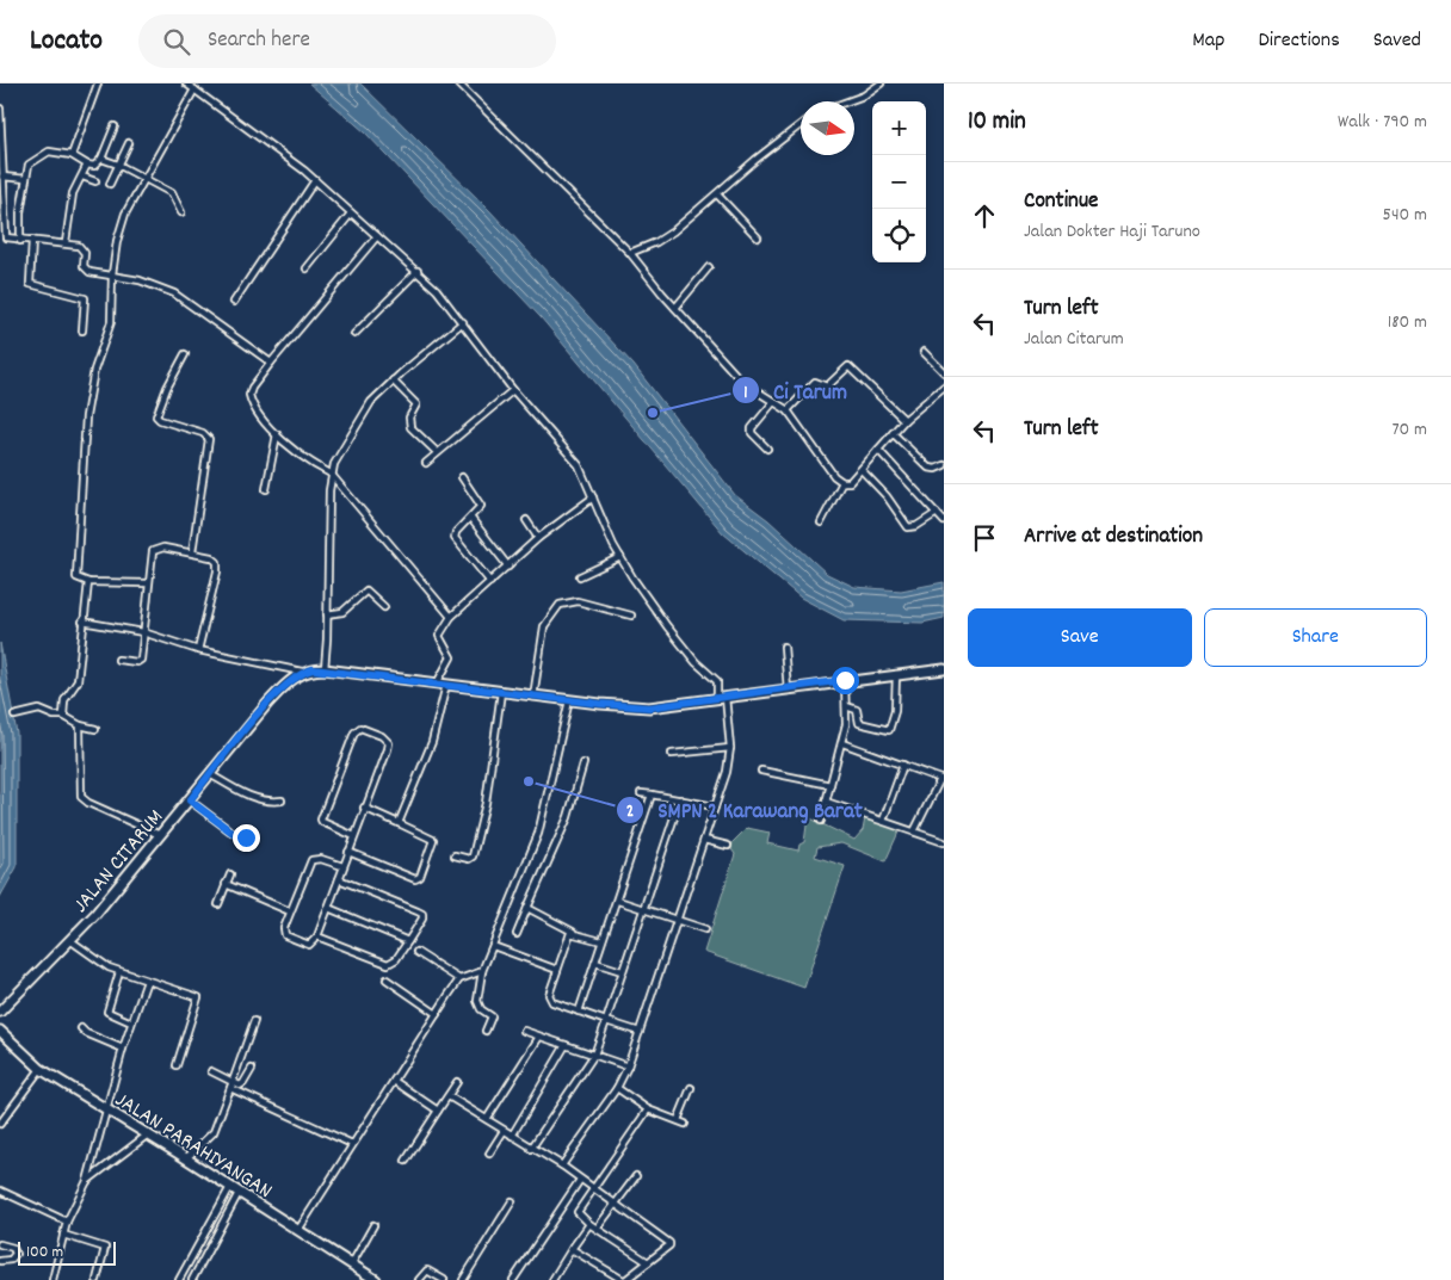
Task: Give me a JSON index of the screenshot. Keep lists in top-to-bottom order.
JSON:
{
  "streets": {
    "street": ["JALAN CITARUM", "JALAN PARAHIYANGAN"]
  },
  "places": ["Ci Tarum", "SMPN 2 Karawang Barat"],
  "scale_bar": "100 m",
  "north": "right",
  "page": {
    "header": "Locato",
    "search": "Search here",
    "nav": ["Map", "Directions", "Saved"],
    "heading": ["10 min", "Walk · 790 m"],
    "map_buttons": ["+", "−"],
    "list": [
      ["Continue", "Jalan Dokter Haji Taruno", "540 m"],
      ["Turn left", "Jalan Citarum", "180 m"],
      ["Turn left", "70 m"],
      "Arrive at destination"
    ],
    "buttons": ["Save", "Share"],
    "scale": "100 m"
  }
}
